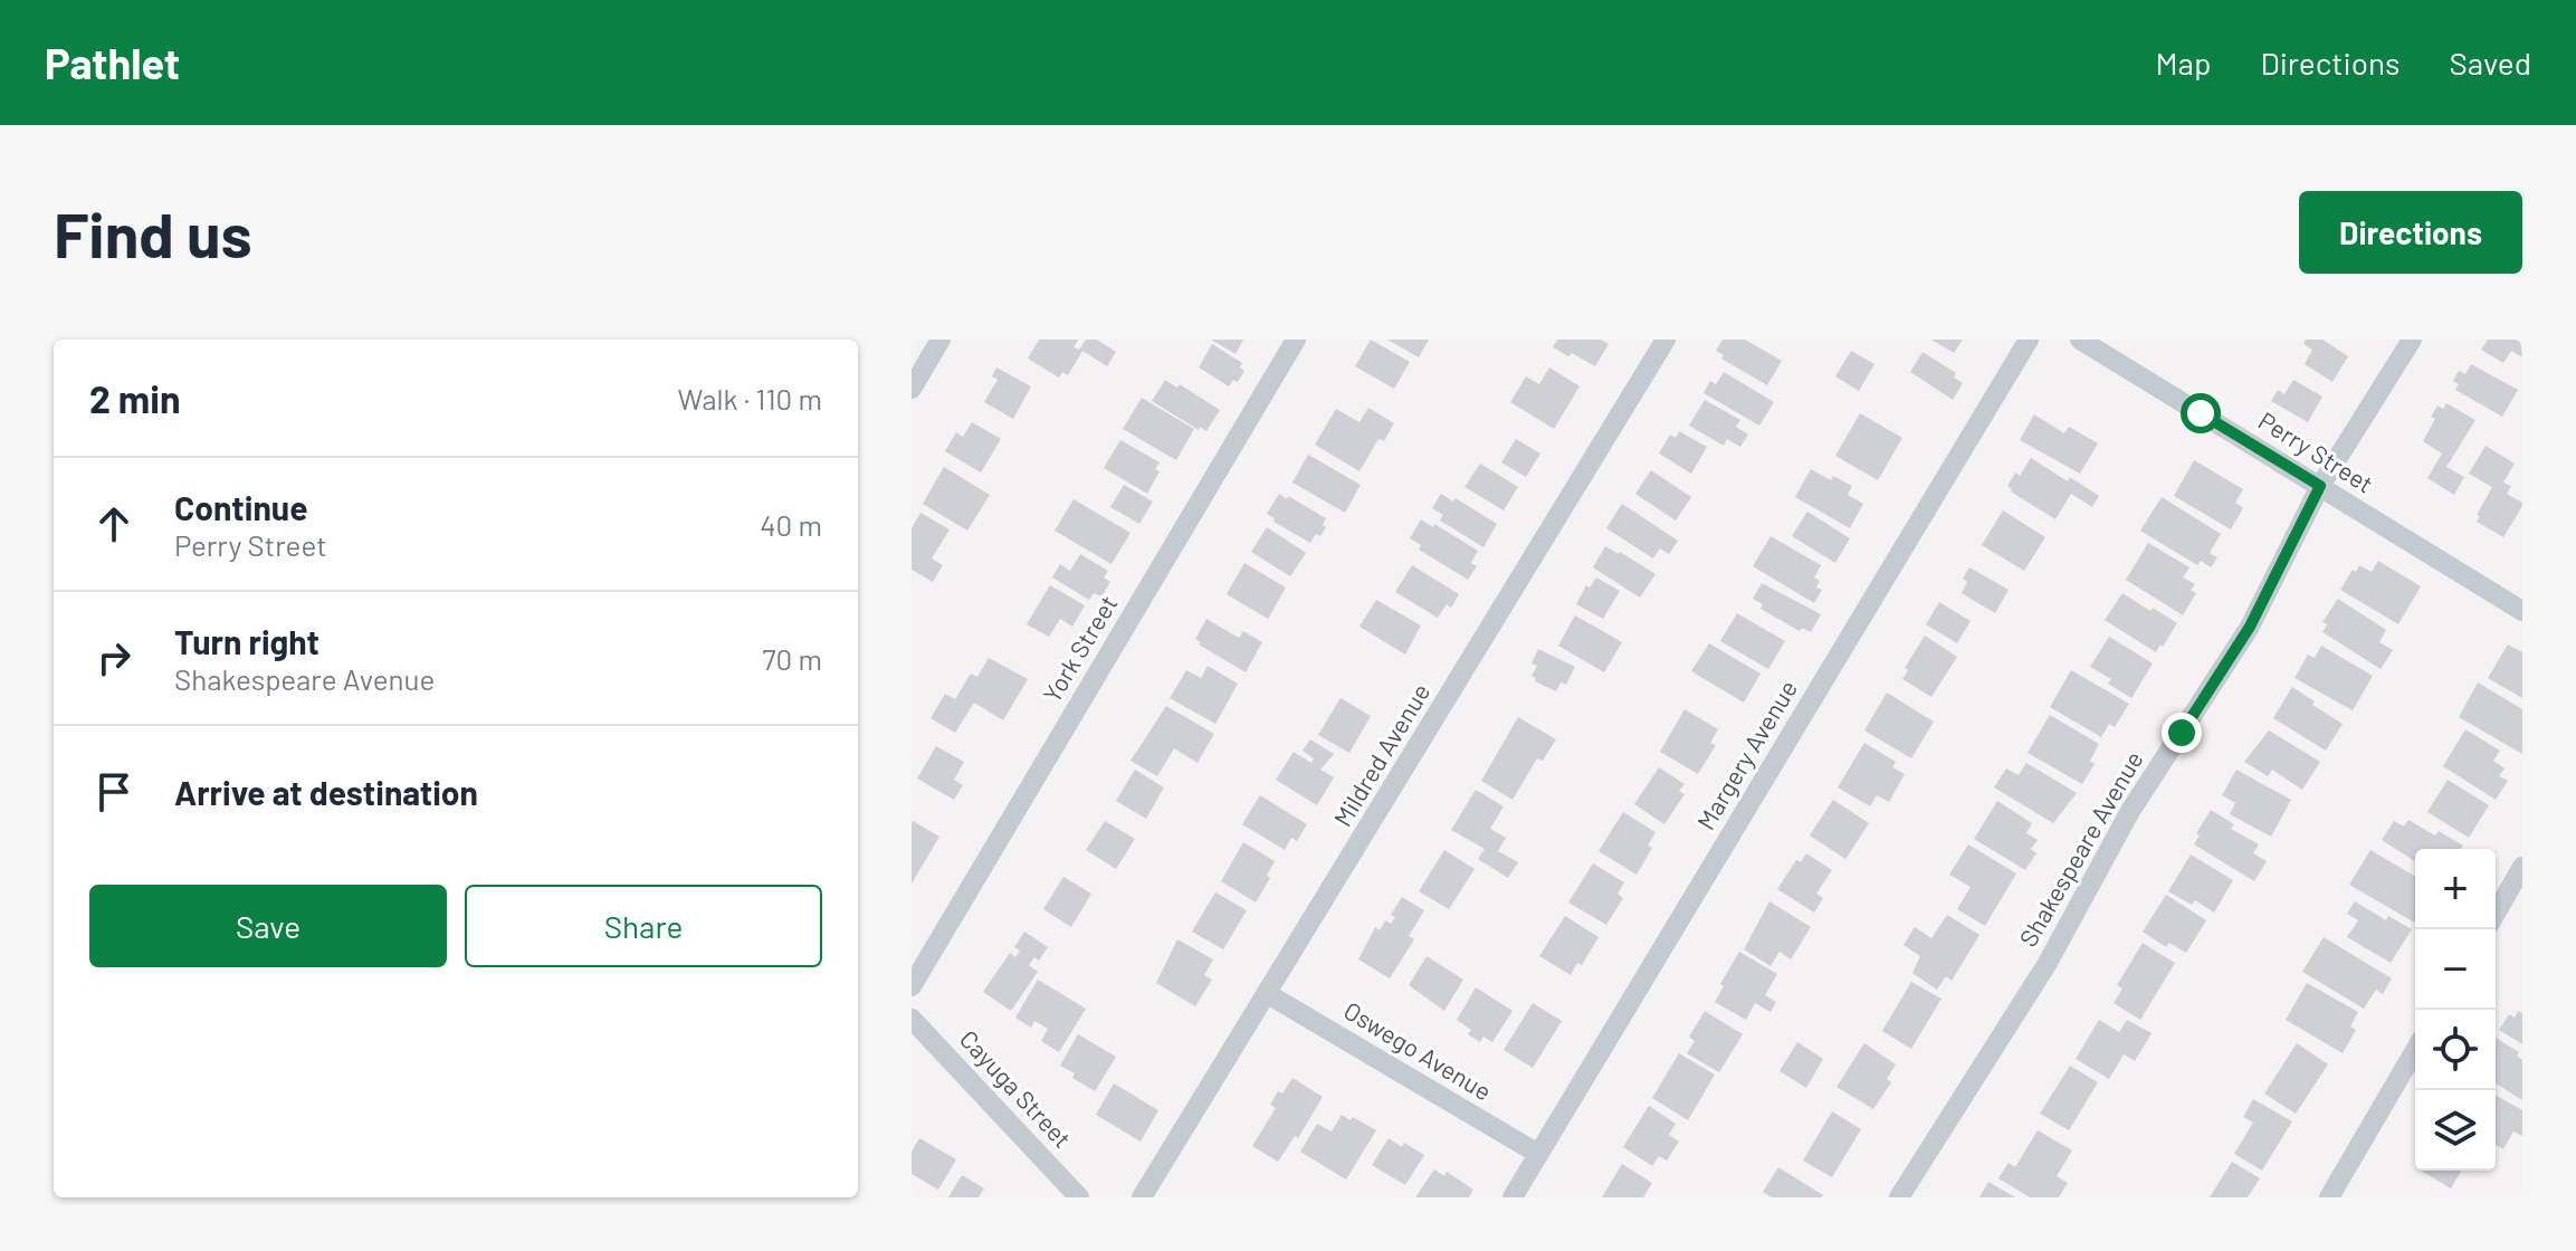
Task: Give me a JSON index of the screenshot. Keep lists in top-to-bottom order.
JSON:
{
  "streets": {
    "street": [
      "Perry Street",
      "York Street",
      "Mildred Avenue",
      "Margery Avenue",
      "Shakespeare Avenue",
      "Oswego Avenue",
      "Cayuga Street"
    ]
  },
  "crossings": [
    ["Perry Street", "Shakespeare Avenue"],
    ["Mildred Avenue", "Oswego Avenue"],
    ["Margery Avenue", "Oswego Avenue"]
  ],
  "page": {
    "header": "Pathlet",
    "nav": ["Map", "Directions", "Saved"],
    "buttons": [
      "Directions",
      ["Save", "Share"]
    ],
    "title": "Find us",
    "heading": ["2 min", "Walk · 110 m"],
    "list": [
      ["Continue", "Perry Street", "40 m"],
      ["Turn right", "Shakespeare Avenue", "70 m"],
      "Arrive at destination"
    ],
    "map_buttons": ["+", "−"]
  }
}
